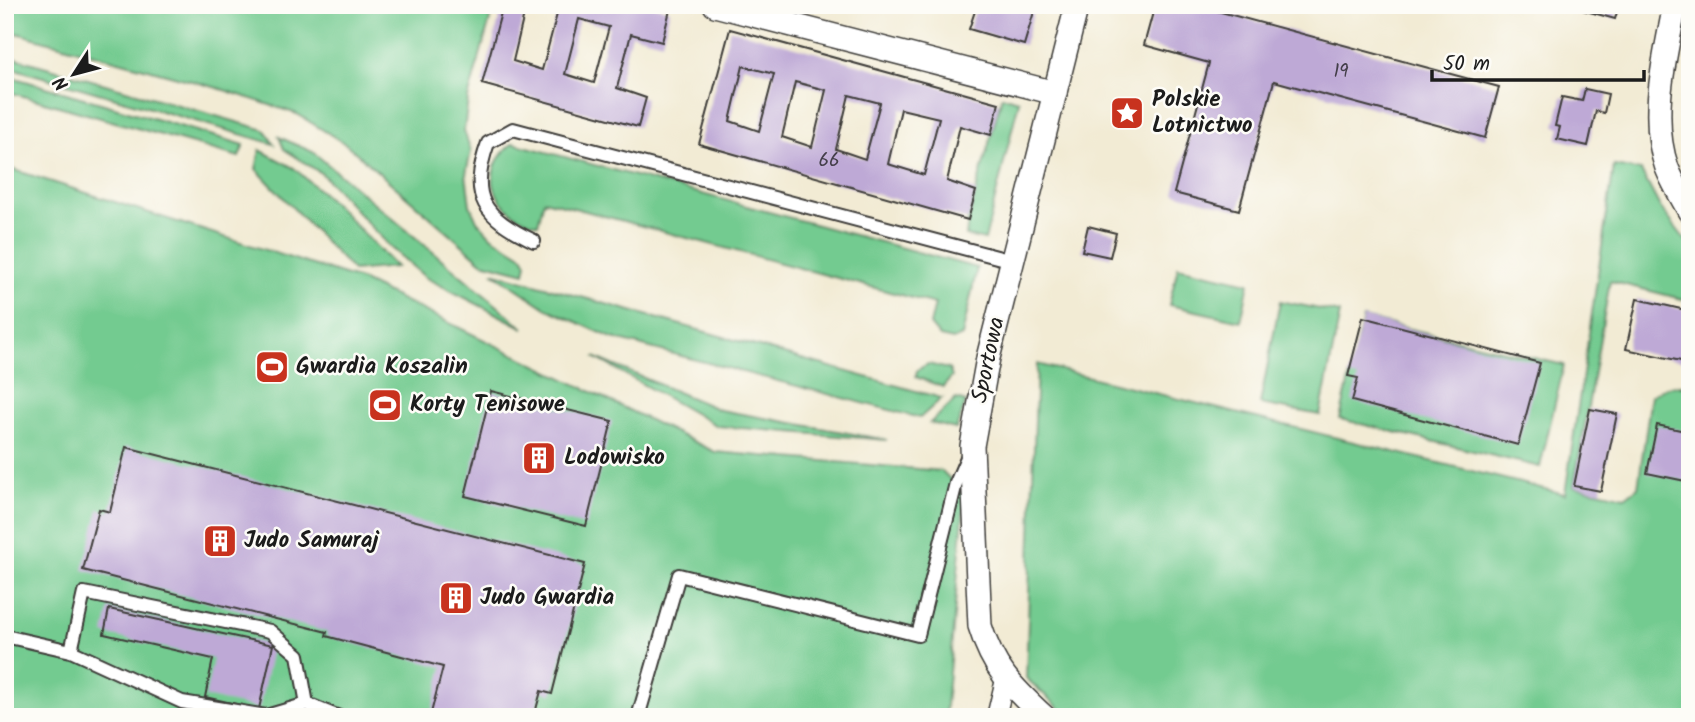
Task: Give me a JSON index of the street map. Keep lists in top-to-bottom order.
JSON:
{
  "streets": {
    "street": ["Sportowa"]
  },
  "places": {
    "place": ["Polskie Lotnictwo"],
    "sports": ["Gwardia Koszalin", "Korty Tenisowe"],
    "building": ["Lodowisko", "Judo Samuraj", "Judo Gwardia"]
  },
  "house_numbers": ["19", "66"],
  "scale_bar": "50 m",
  "north": "bottom left"
}
